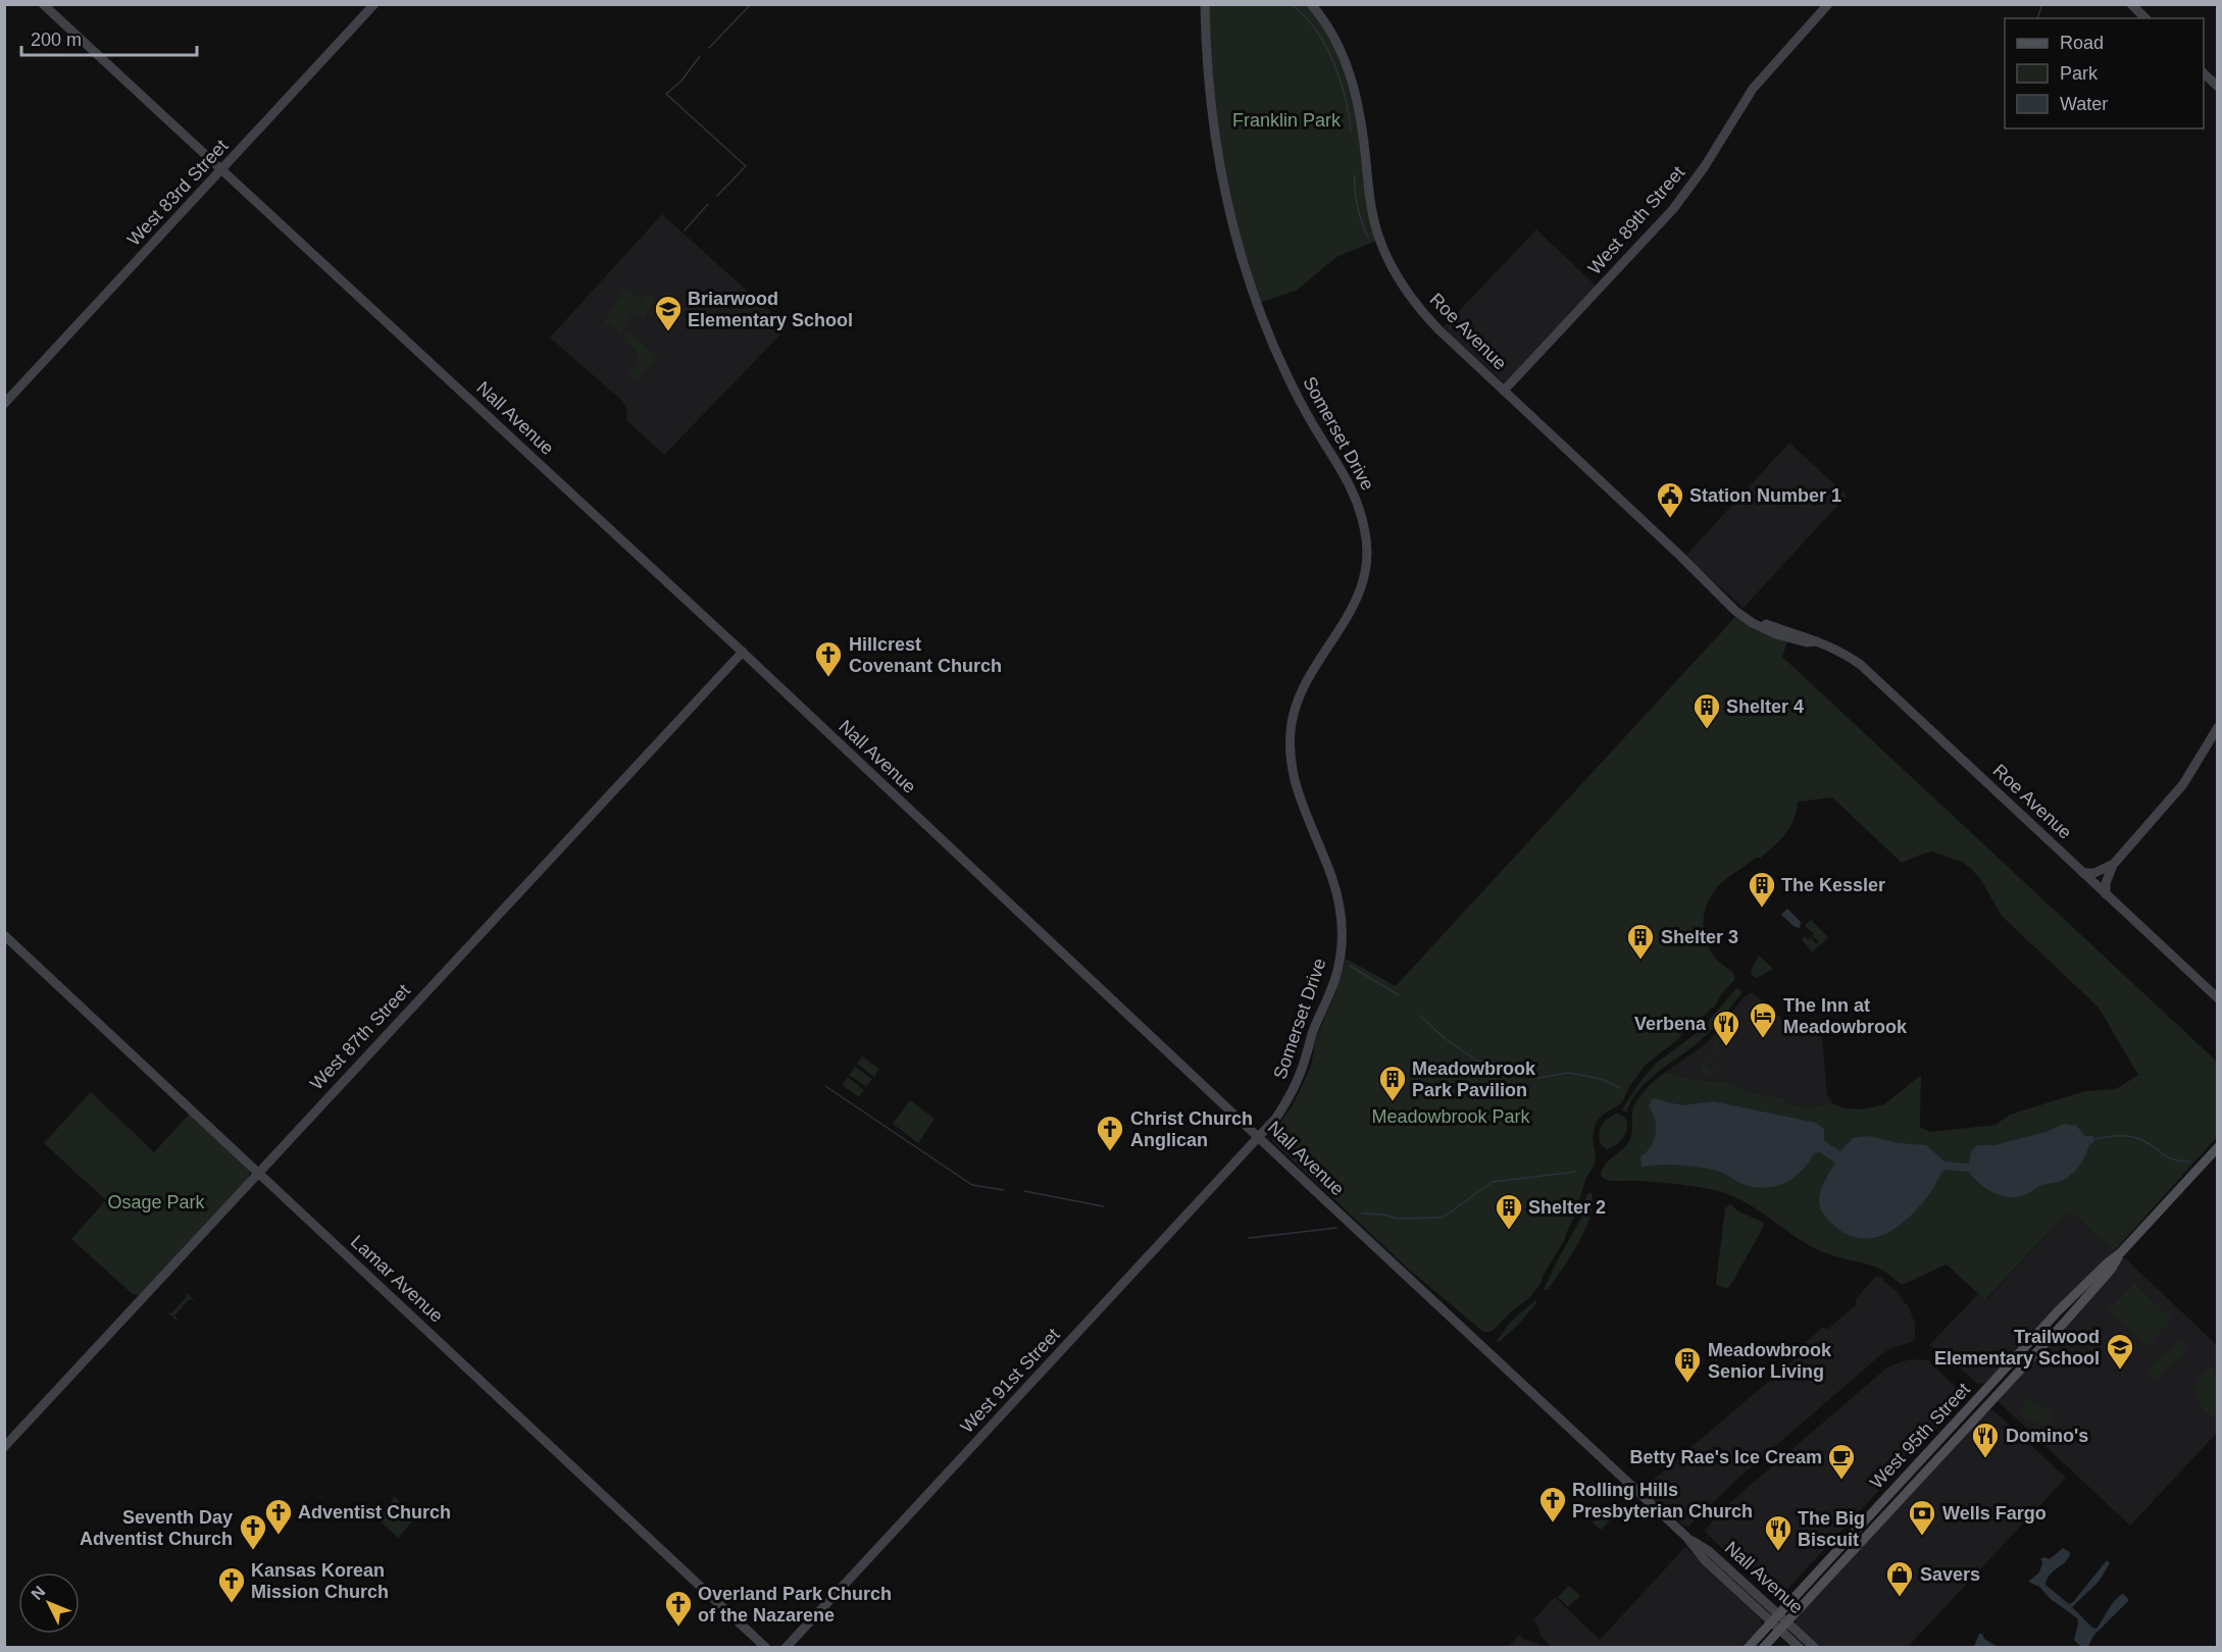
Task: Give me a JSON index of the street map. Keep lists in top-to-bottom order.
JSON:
{
  "streets": {
    "main road": ["West 95th Street"],
    "street": [
      "West 83rd Street",
      "West 89th Street",
      "Roe Avenue",
      "Nall Avenue",
      "Somerset Drive",
      "West 87th Street",
      "Lamar Avenue",
      "West 91st Street"
    ]
  },
  "crossings": [
    ["West 83rd Street", "Nall Avenue"],
    ["West 89th Street", "Roe Avenue"],
    ["Nall Avenue", "Somerset Drive"],
    ["Nall Avenue", "West 87th Street"],
    ["Nall Avenue", "West 91st Street"],
    ["Nall Avenue", "West 95th Street"],
    ["Somerset Drive", "West 91st Street"],
    ["West 87th Street", "Lamar Avenue"]
  ],
  "parks": ["Franklin Park", "Meadowbrook Park", "Osage Park"],
  "places": {
    "school or university": ["Briarwood Elementary School", "Trailwood Elementary School"],
    "public building": ["Station Number 1"],
    "church": [
      "Hillcrest Covenant Church",
      "Christ Church Anglican",
      "Rolling Hills Presbyterian Church",
      "Adventist Church",
      "Seventh Day Adventist Church",
      "Kansas Korean Mission Church",
      "Overland Park Church of the Nazarene"
    ],
    "building": [
      "Shelter 4",
      "The Kessler",
      "Shelter 3",
      "Meadowbrook Park Pavilion",
      "Shelter 2",
      "Meadowbrook Senior Living"
    ],
    "hotel": ["The Inn at Meadowbrook"],
    "restaurant": ["Verbena", "Domino's", "The Big Biscuit"],
    "cafe": ["Betty Rae's Ice Cream"],
    "bank": ["Wells Fargo"],
    "shop": ["Savers"]
  },
  "legend": ["Road", "Park", "Water"],
  "scale_bar": "200 m",
  "north": "top left"
}
